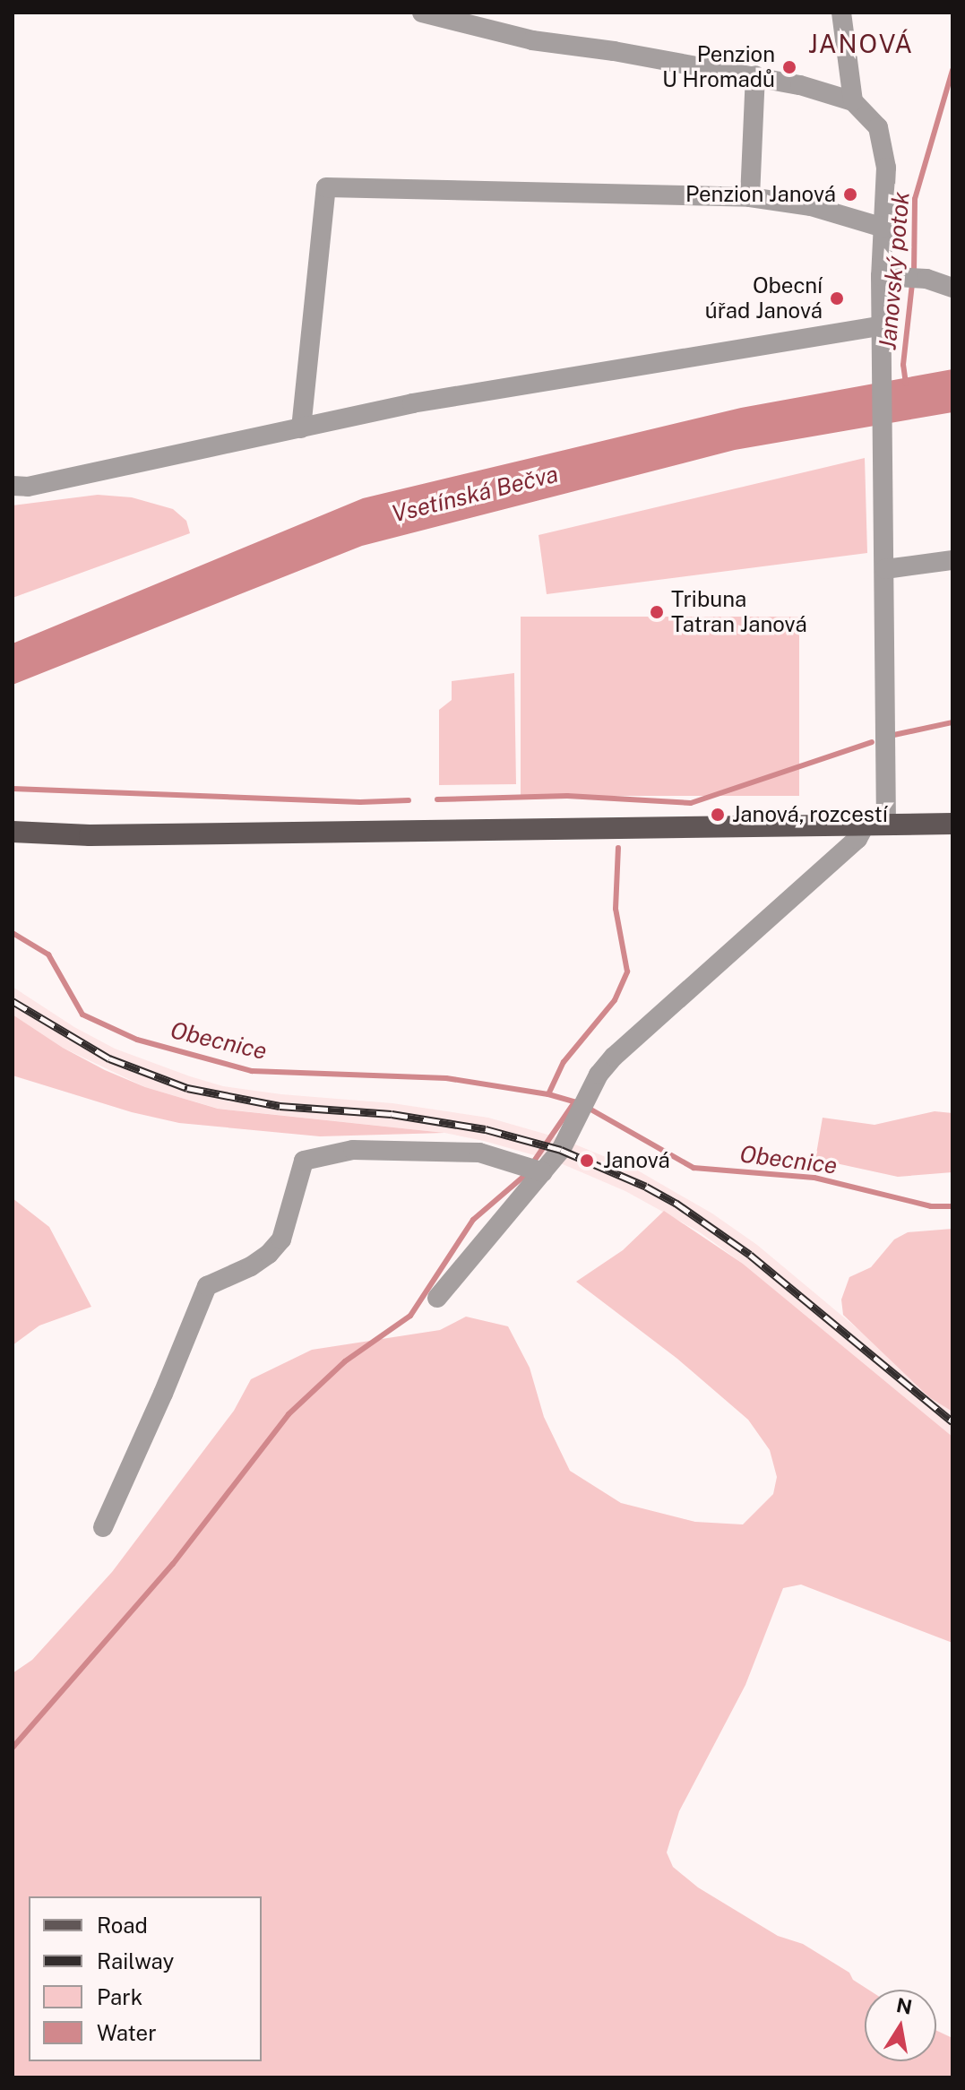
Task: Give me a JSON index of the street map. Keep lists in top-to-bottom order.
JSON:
{
  "districts": ["JANOVÁ"],
  "water": ["Janovský potok", "Vsetínská Bečva", "Obecnice"],
  "places": [
    "Penzion U Hromadů",
    "Penzion Janová",
    "Obecní úřad Janová",
    "Tribuna Tatran Janová",
    "Janová, rozcestí",
    "Janová"
  ],
  "legend": [
    "Road",
    "Railway",
    "Park",
    "Water"
  ],
  "north": "top"
}
